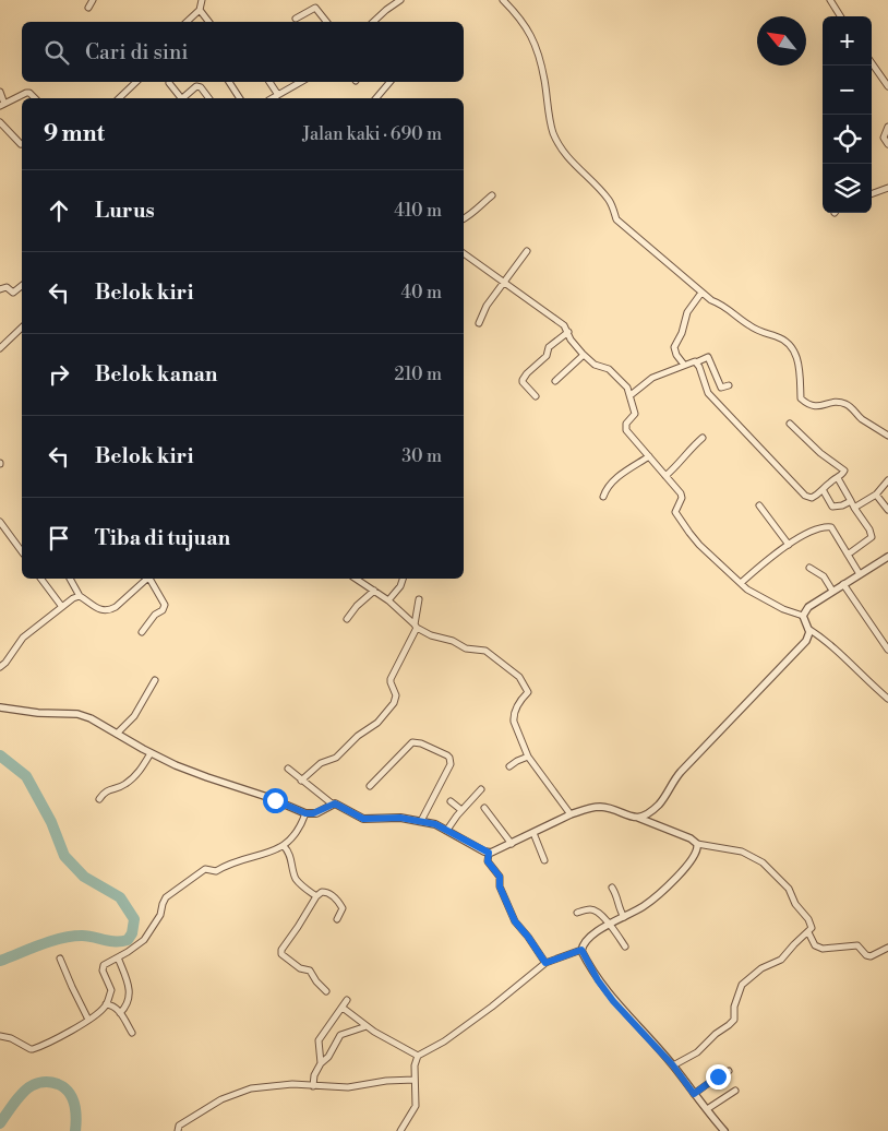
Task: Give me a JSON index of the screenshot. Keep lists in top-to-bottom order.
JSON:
{
  "north": "top left",
  "page": {
    "map_buttons": ["+", "−"],
    "search": "Cari di sini",
    "heading": ["9 mnt", "Jalan kaki · 690 m"],
    "list": [
      ["Lurus", "410 m"],
      ["Belok kiri", "40 m"],
      ["Belok kanan", "210 m"],
      ["Belok kiri", "30 m"],
      "Tiba di tujuan"
    ]
  }
}
